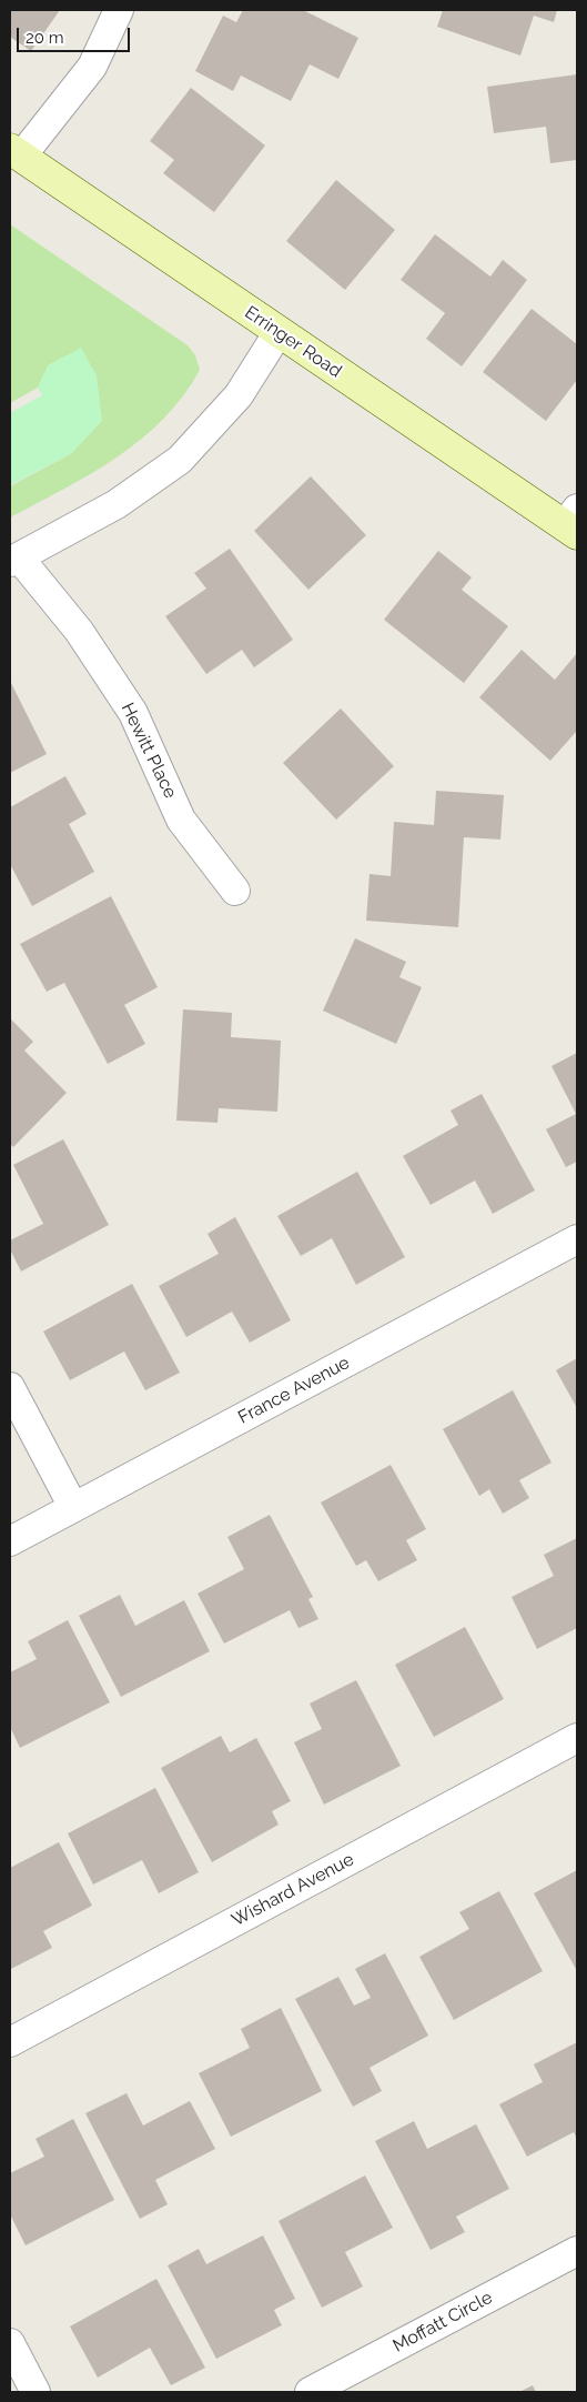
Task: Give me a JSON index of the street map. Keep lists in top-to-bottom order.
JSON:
{
  "streets": {
    "street": [
      "Erringer Road",
      "Hewitt Place",
      "France Avenue",
      "Wishard Avenue",
      "Moffatt Circle"
    ]
  },
  "scale_bar": "20 m"
}
